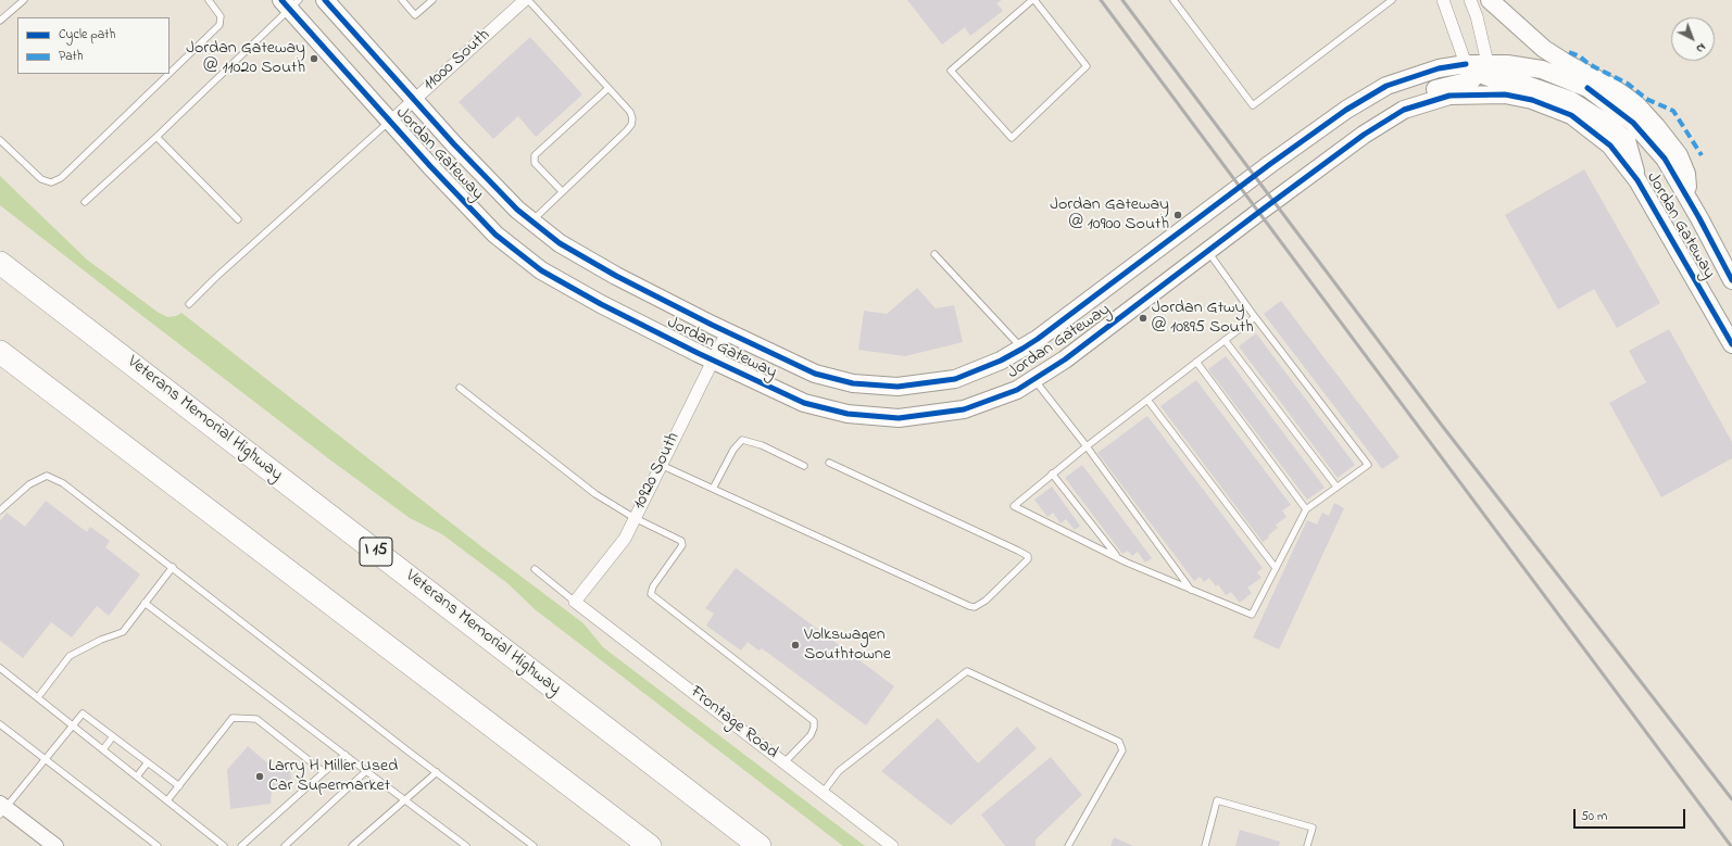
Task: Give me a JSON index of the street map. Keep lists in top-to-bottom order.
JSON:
{
  "streets": {
    "highway": ["Veterans Memorial Highway", "I 15"],
    "main road": ["Jordan Gateway"],
    "street": ["11000 South", "10920 South", "Frontage Road"]
  },
  "crossings": [
    ["11000 South", "Jordan Gateway"],
    ["Jordan Gateway", "10920 South"],
    ["10920 South", "Frontage Road"]
  ],
  "places": [
    "Jordan Gateway @ 11020 South",
    "Jordan Gateway @ 10900 South",
    "Jordan Gtwy @ 10895 South",
    "Volkswagen Southtowne",
    "Larry H Miller Used Car Supermarket"
  ],
  "legend": ["Cycle path", "Path"],
  "scale_bar": "50 m",
  "north": "bottom right"
}
